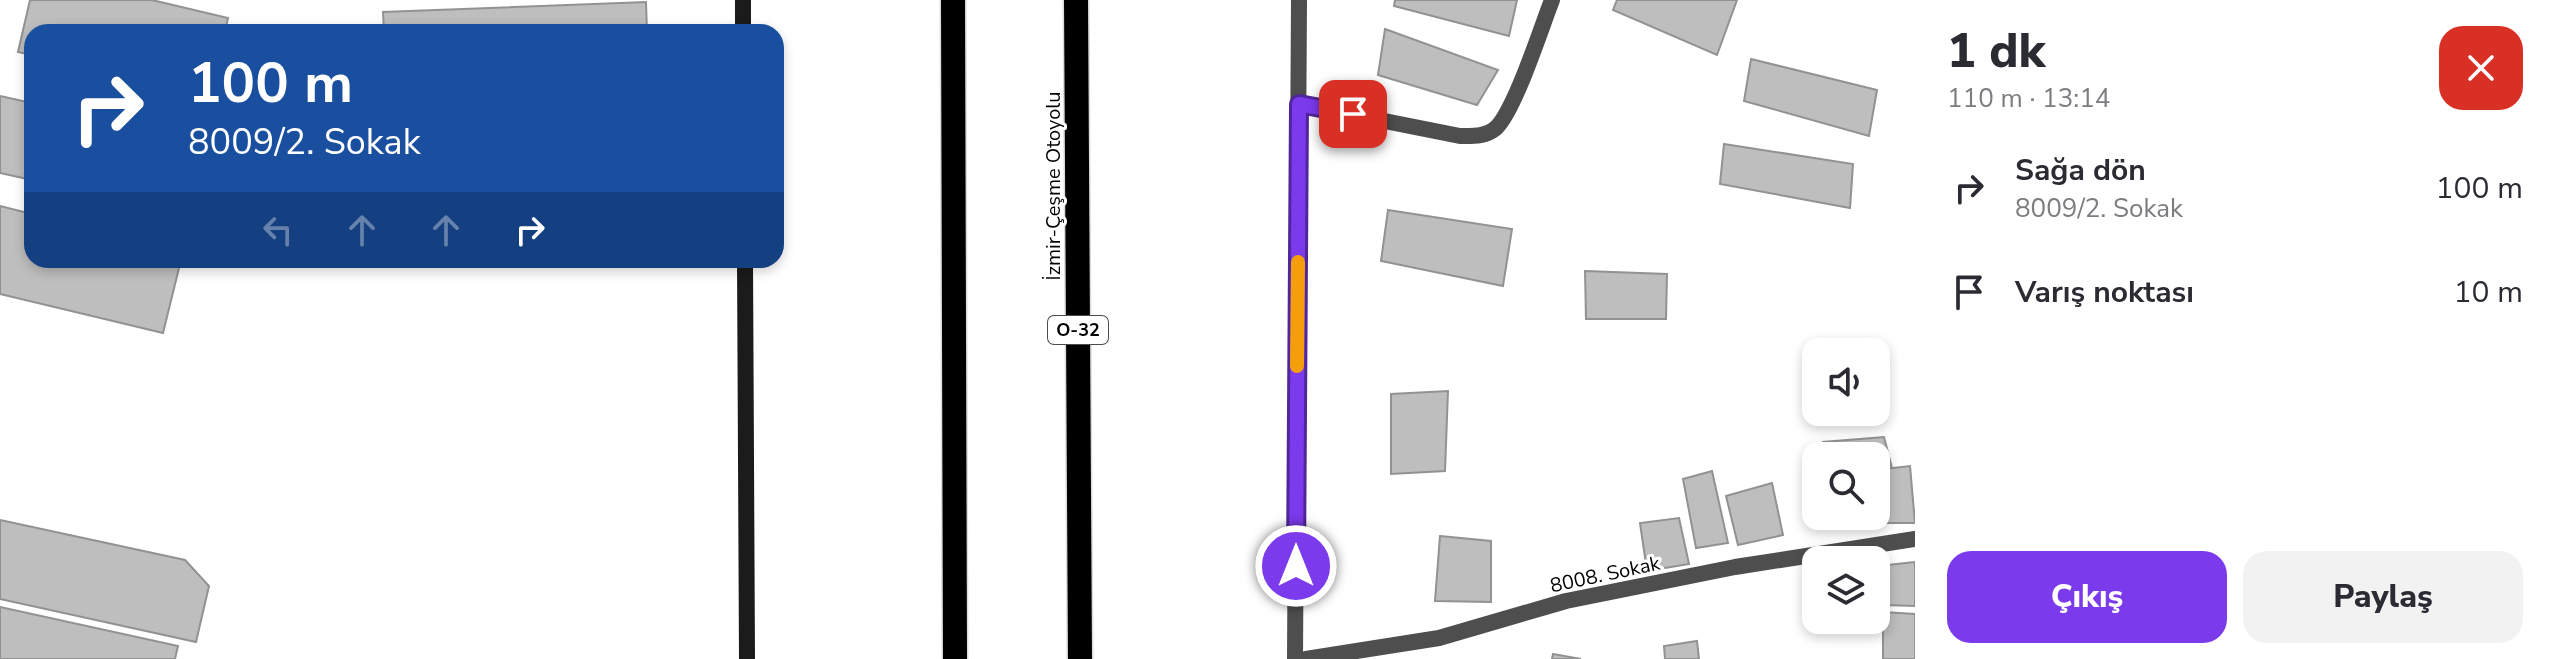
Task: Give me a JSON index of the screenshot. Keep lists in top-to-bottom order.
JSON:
{
  "streets": {
    "highway": ["İzmir-Çeşme Otoyolu", "O-32"],
    "street": ["8008. Sokak"]
  },
  "page": {
    "heading": ["1 dk", "110 m · 13:14"],
    "turn": ["100 m", "8009/2. Sokak"],
    "list": [
      {
        "name": "Sağa dön",
        "note": "8009/2. Sokak",
        "value": "100 m"
      },
      {
        "name": "Varış noktası",
        "value": "10 m"
      }
    ],
    "buttons": ["Çıkış", "Paylaş"]
  }
}
